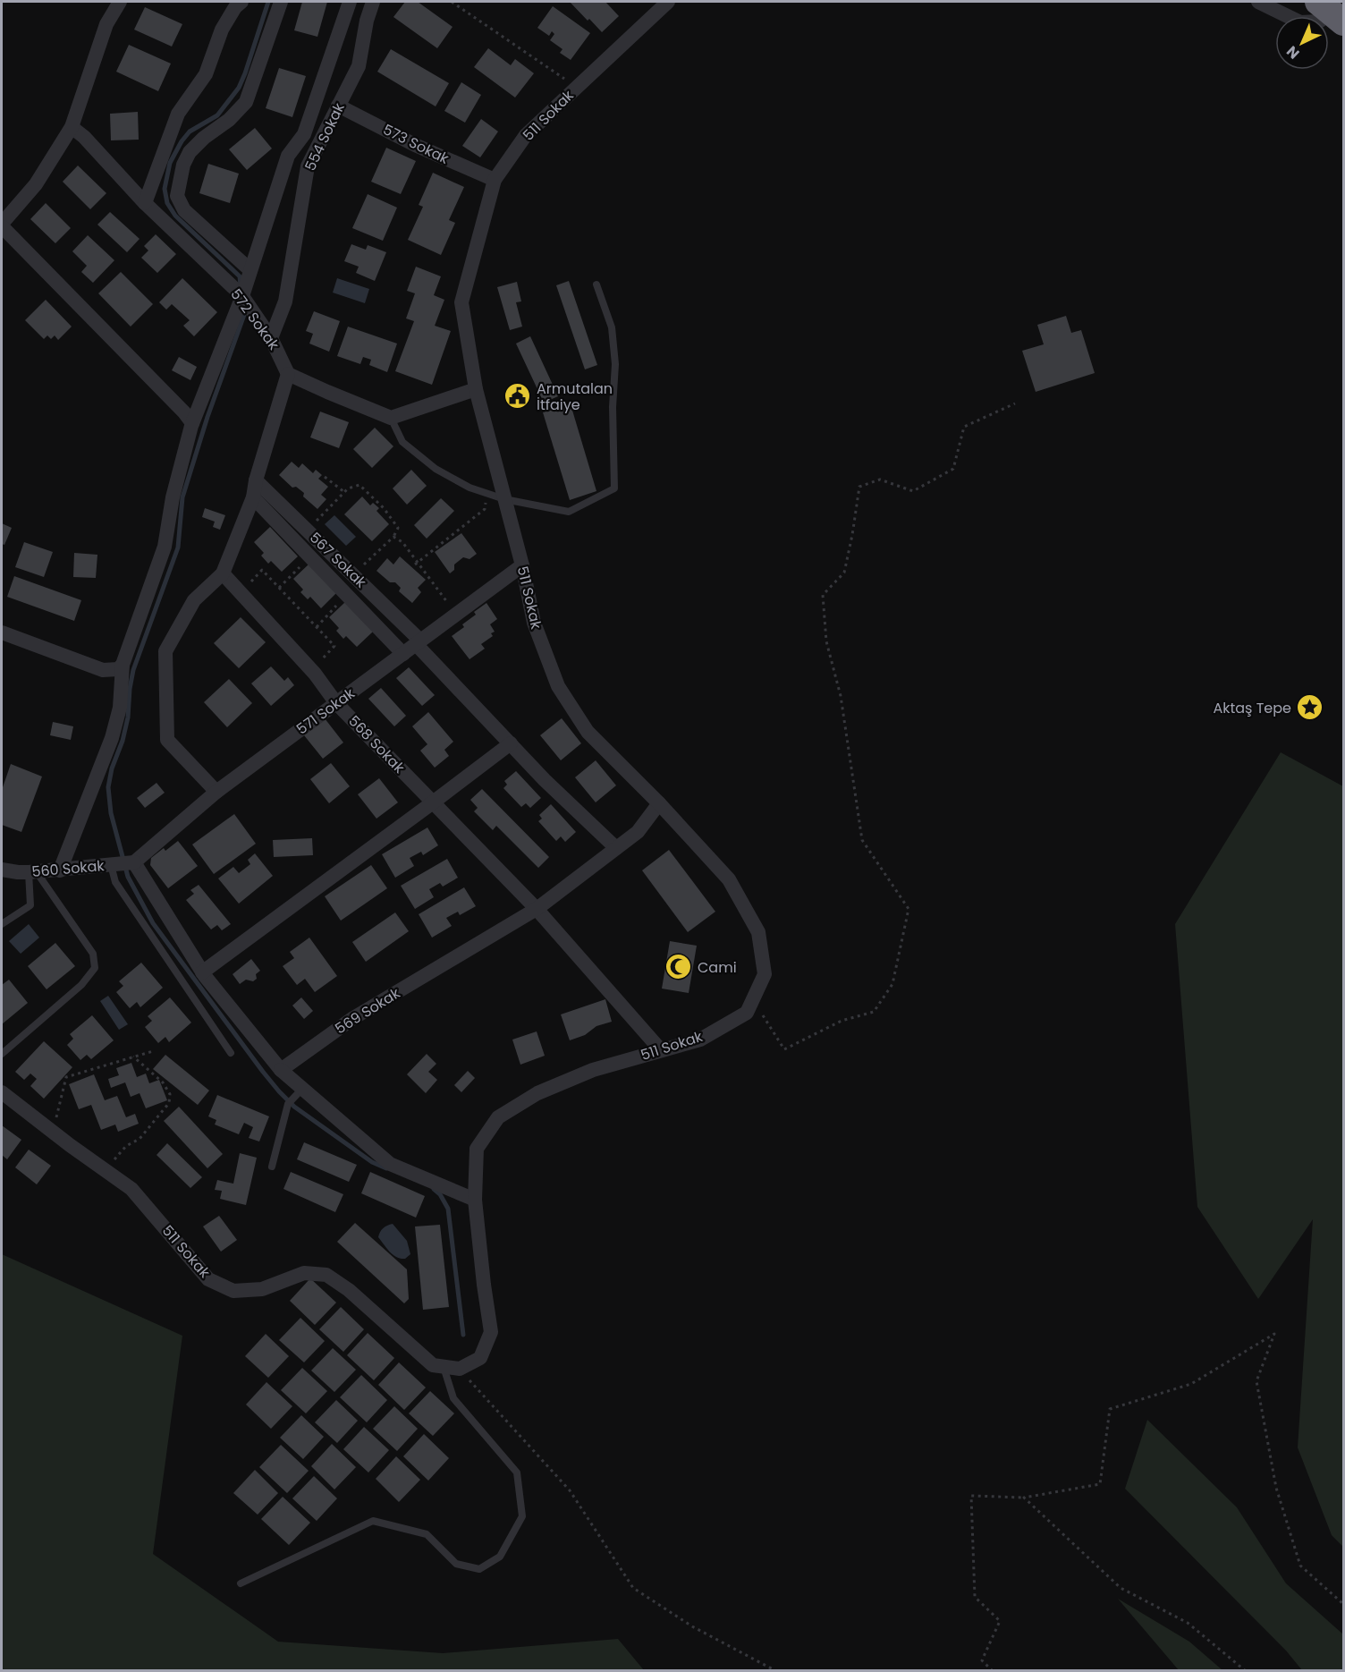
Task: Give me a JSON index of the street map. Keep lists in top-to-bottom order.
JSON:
{
  "streets": {
    "street": [
      "511 Sokak",
      "554 Sokak",
      "573 Sokak",
      "572 Sokak",
      "567 Sokak",
      "571 Sokak",
      "568 Sokak",
      "560 Sokak",
      "569 Sokak"
    ]
  },
  "crossings": [
    ["511 Sokak", "573 Sokak"],
    ["511 Sokak", "571 Sokak"],
    ["511 Sokak", "568 Sokak"],
    ["511 Sokak", "569 Sokak"],
    ["554 Sokak", "573 Sokak"],
    ["554 Sokak", "572 Sokak"],
    ["567 Sokak", "571 Sokak"],
    ["567 Sokak", "569 Sokak"],
    ["571 Sokak", "568 Sokak"],
    ["571 Sokak", "560 Sokak"],
    ["568 Sokak", "569 Sokak"]
  ],
  "places": {
    "public building": ["Armutalan İtfaiye"],
    "place": ["Aktaş Tepe"],
    "mosque": ["Cami"]
  },
  "north": "bottom left"
}
